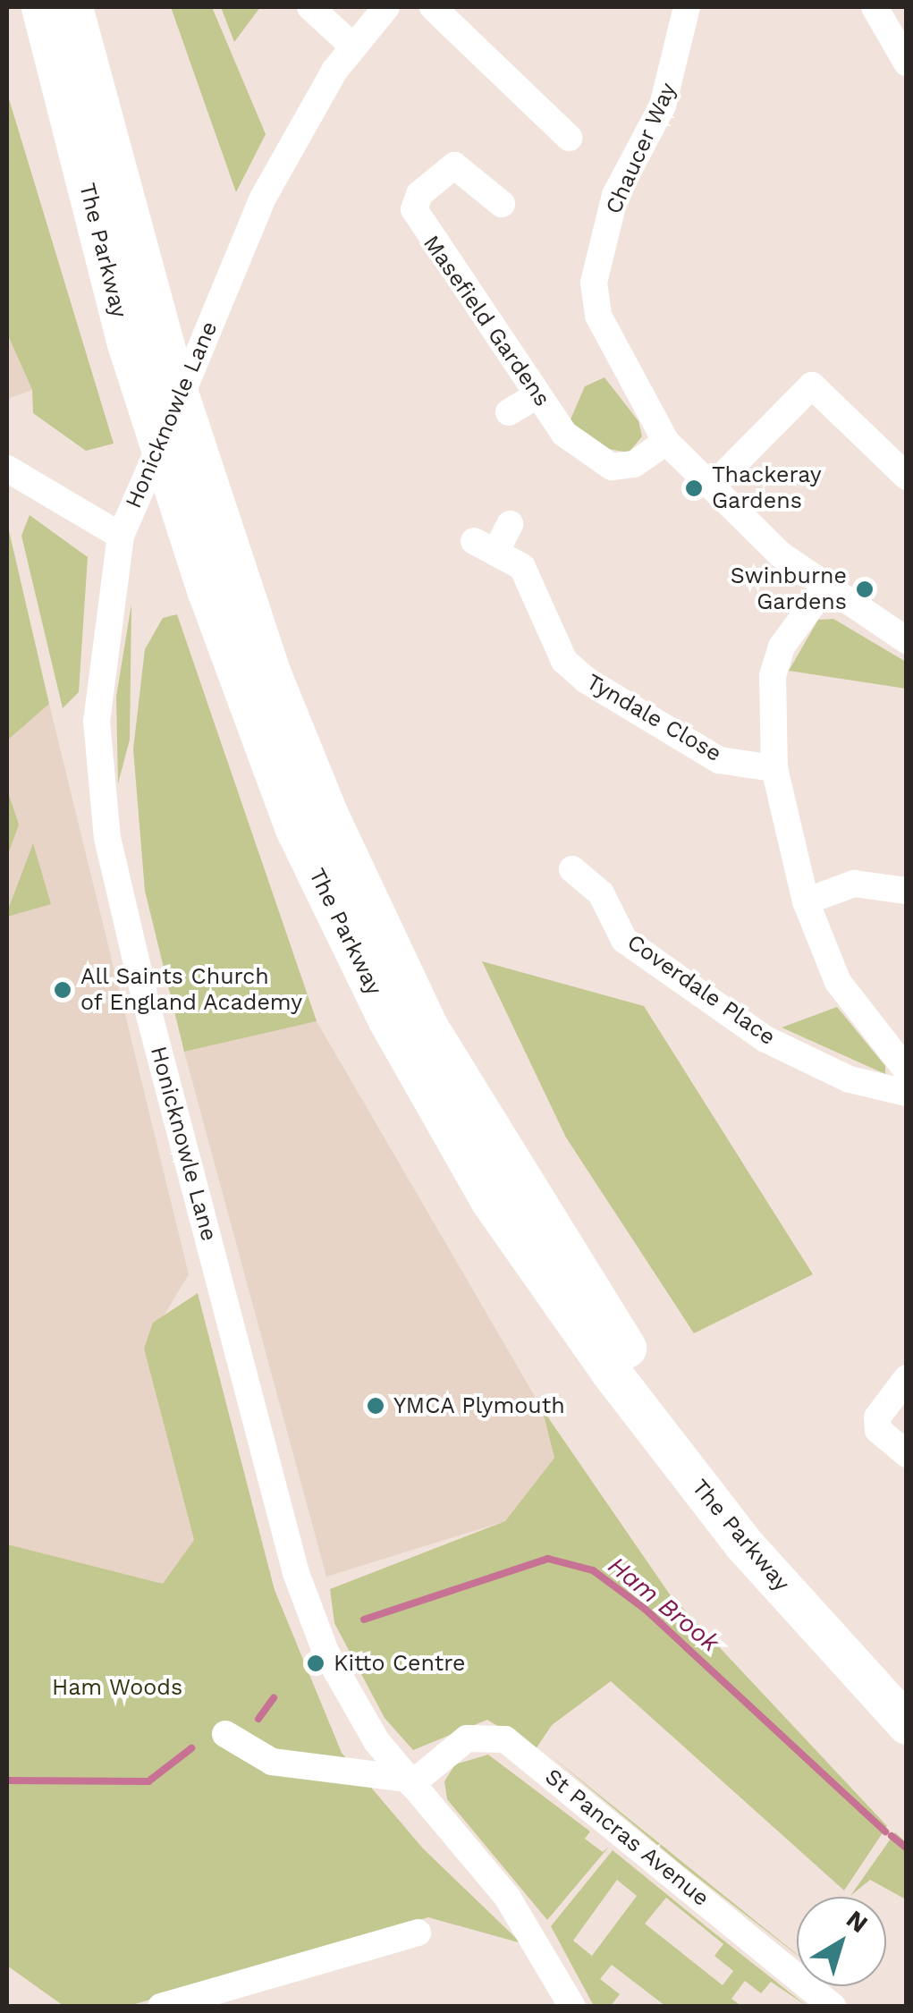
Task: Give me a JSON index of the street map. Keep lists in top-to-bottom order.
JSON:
{
  "streets": {
    "highway": ["The Parkway"],
    "street": [
      "Chaucer Way",
      "Masefield Gardens",
      "Honicknowle Lane",
      "Tyndale Close",
      "Coverdale Place",
      "St Pancras Avenue"
    ]
  },
  "crossings": [
    ["Chaucer Way", "Masefield Gardens"],
    ["Honicknowle Lane", "St Pancras Avenue"]
  ],
  "water": ["Ham Brook"],
  "parks": ["Ham Woods"],
  "places": [
    "Thackeray Gardens",
    "Swinburne Gardens",
    "All Saints Church of England Academy",
    "YMCA Plymouth",
    "Kitto Centre"
  ],
  "north": "top right"
}
